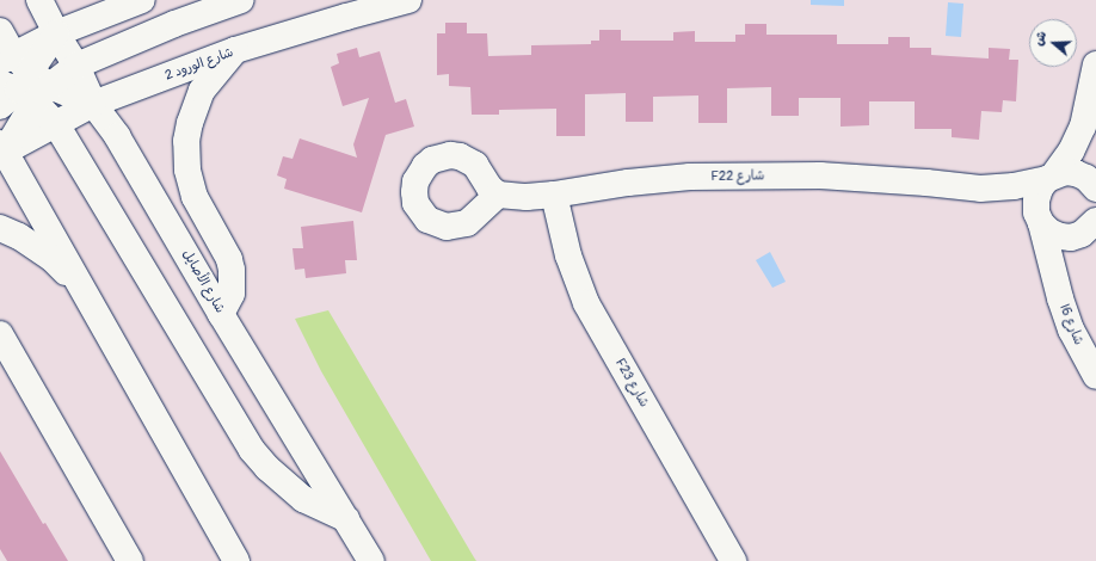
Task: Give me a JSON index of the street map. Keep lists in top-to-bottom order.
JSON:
{
  "streets": {
    "main road": [
      "شارع الورود 2",
      "F22 شارع",
      "شارع الأصايل",
      "I6 شارع",
      "F23 شارع"
    ]
  },
  "crossings": [
    ["شارع الورود 2", "شارع الأصايل"],
    ["F22 شارع", "I6 شارع"],
    ["F22 شارع", "F23 شارع"]
  ],
  "north": "left"
}
